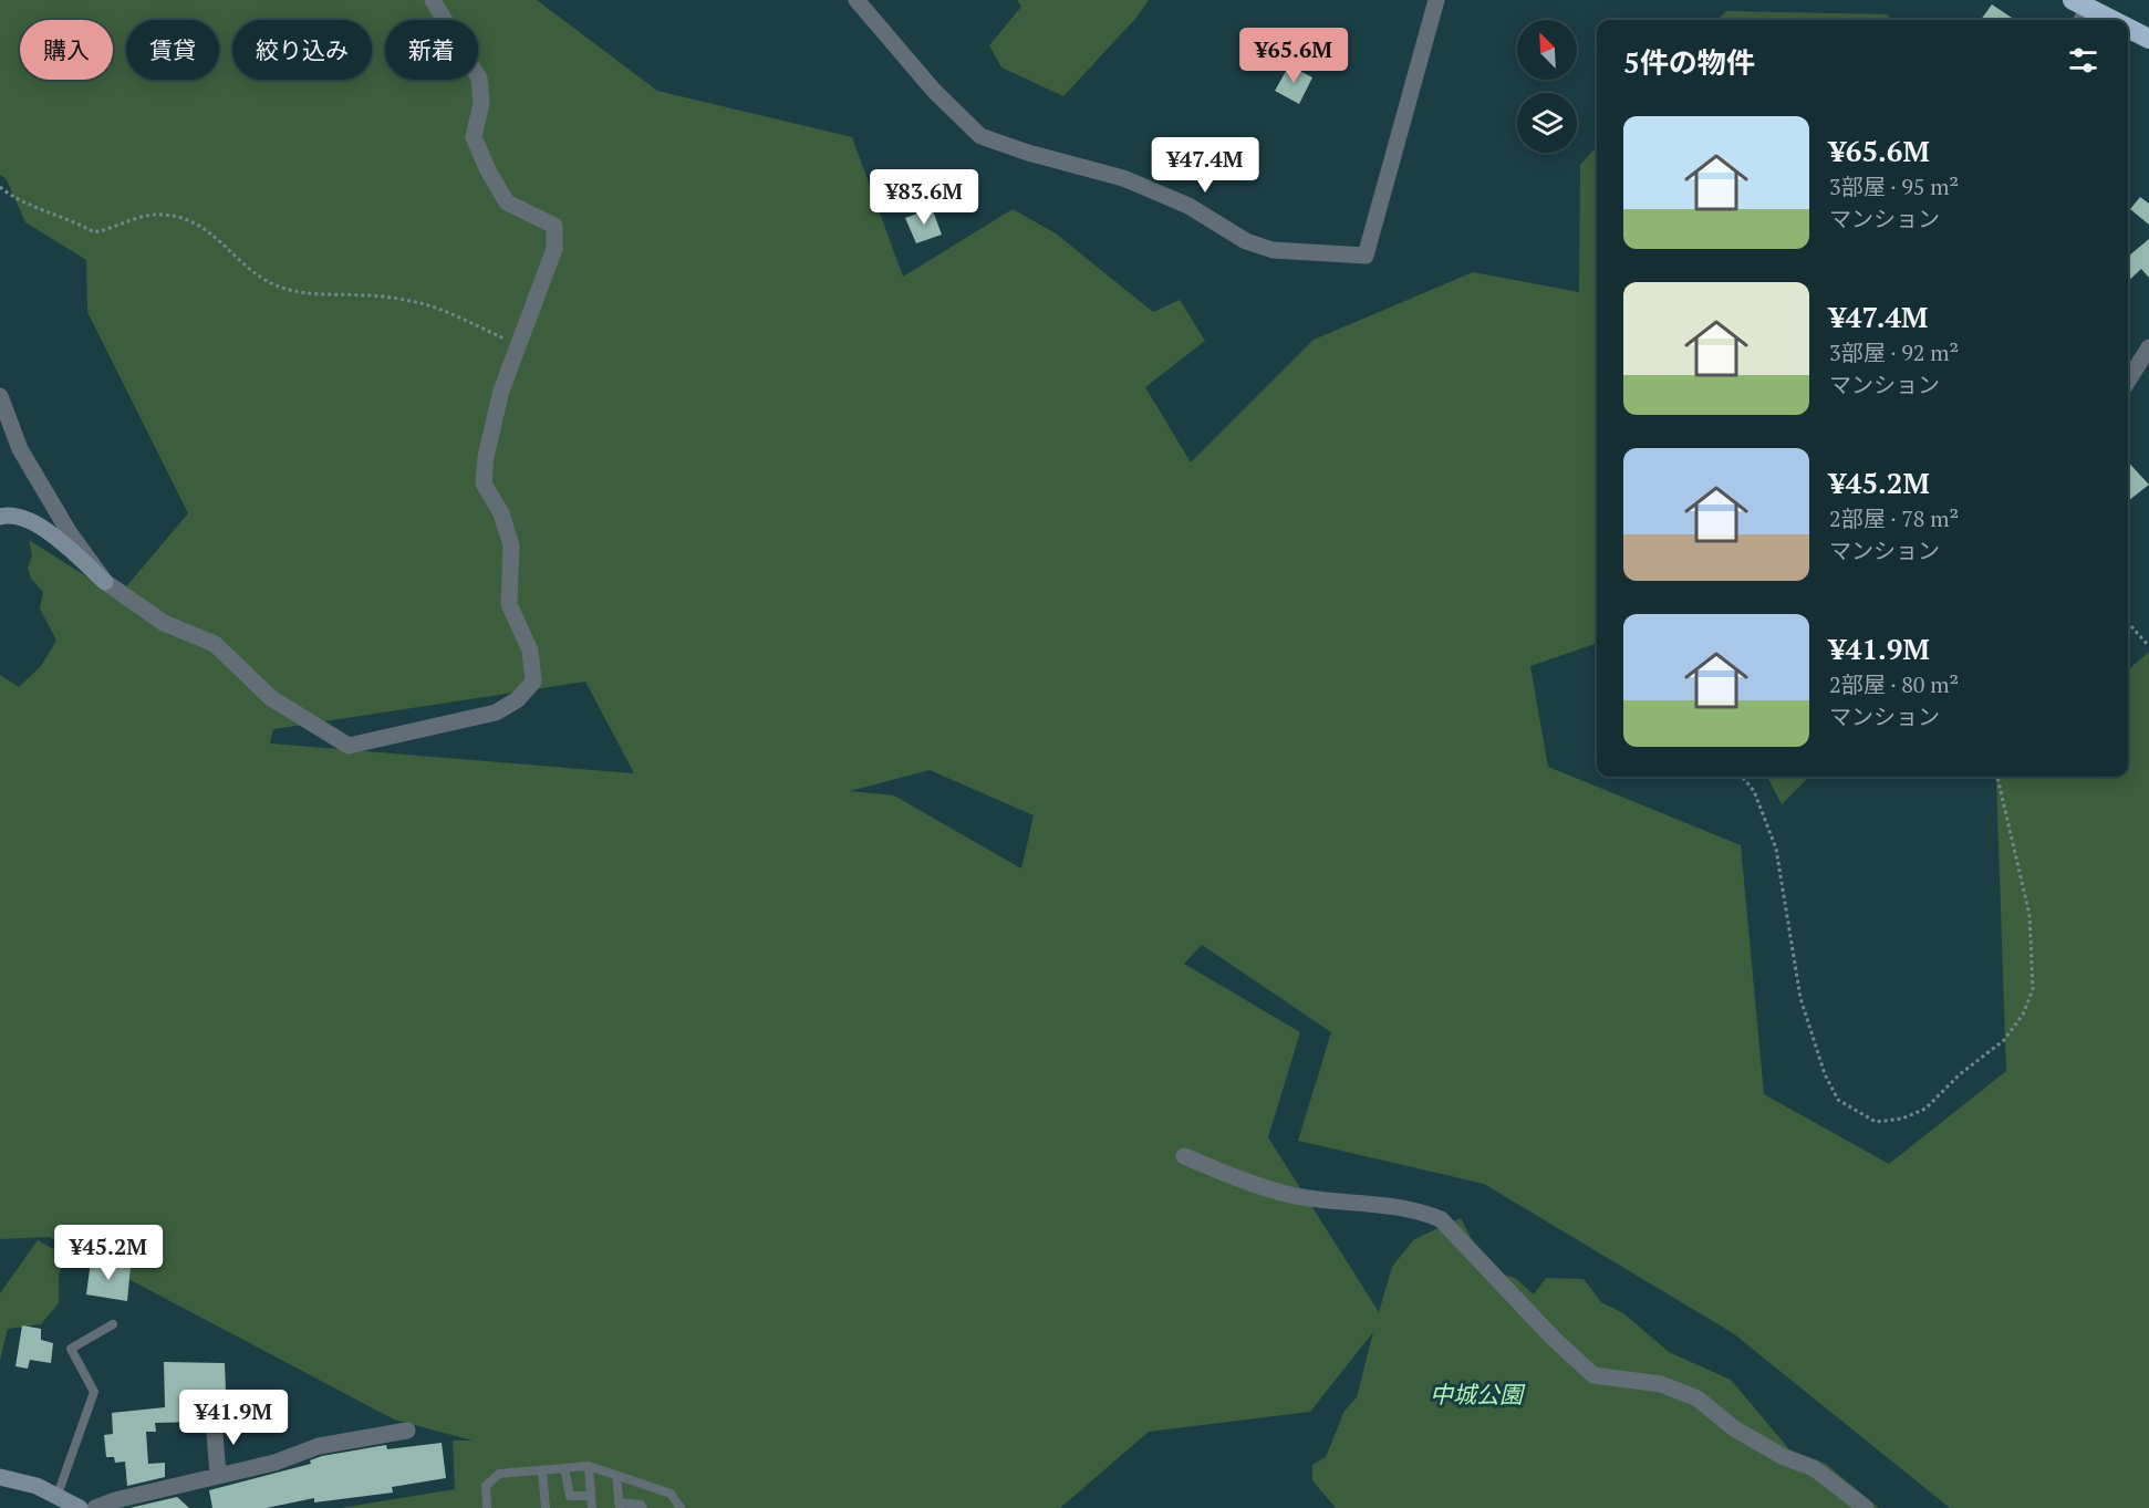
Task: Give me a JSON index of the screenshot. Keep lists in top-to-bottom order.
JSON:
{
  "parks": ["中城公園"],
  "north": "top left",
  "page": {
    "chip": [
      "購入",
      "賃貸",
      "絞り込み",
      "新着"
    ],
    "heading": "5件の物件",
    "price": [
      "¥65.6M",
      "¥47.4M",
      "¥83.6M",
      "¥45.2M",
      "¥41.9M"
    ],
    "list": [
      {
        "name": "¥65.6M",
        "note": "3部屋 · 95 m² · マンション"
      },
      {
        "name": "¥47.4M",
        "note": "3部屋 · 92 m² · マンション"
      },
      {
        "name": "¥45.2M",
        "note": "2部屋 · 78 m² · マンション"
      },
      {
        "name": "¥41.9M",
        "note": "2部屋 · 80 m² · マンション"
      }
    ]
  }
}
